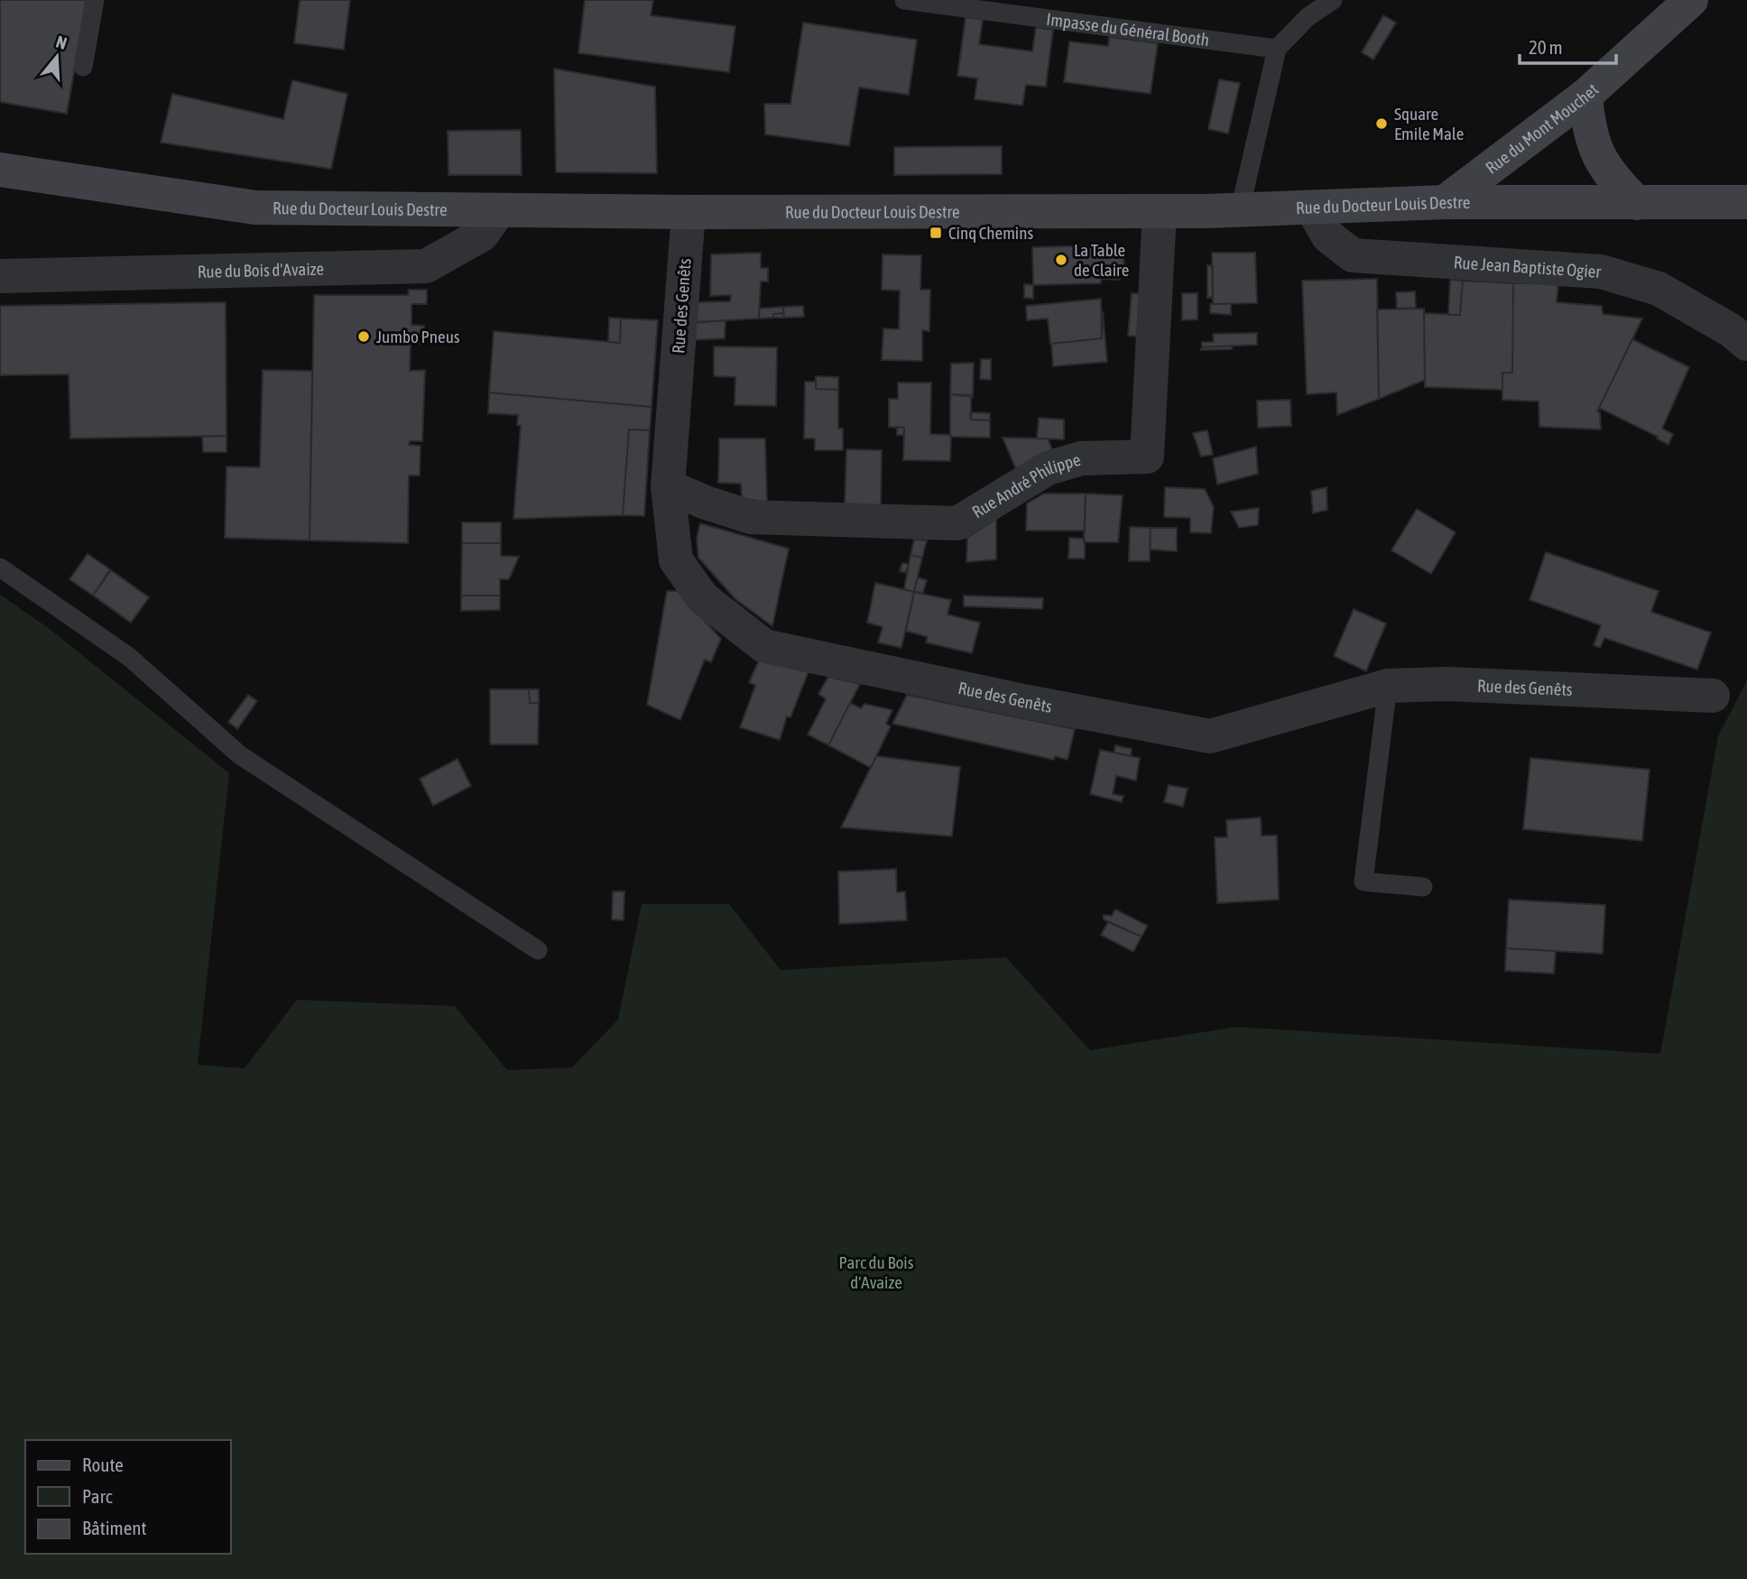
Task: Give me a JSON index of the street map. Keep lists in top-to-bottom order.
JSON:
{
  "streets": {
    "street": [
      "Rue du Mont Mouchet",
      "Rue du Docteur Louis Destre",
      "Rue Jean Baptiste Ogier",
      "Rue du Bois d'Avaize",
      "Rue des Genêts",
      "Rue André Philippe"
    ],
    "lane": ["Impasse du Général Booth"]
  },
  "crossings": [
    ["Rue du Mont Mouchet", "Rue du Docteur Louis Destre"],
    ["Rue du Docteur Louis Destre", "Rue Jean Baptiste Ogier"],
    ["Rue du Docteur Louis Destre", "Rue du Bois d'Avaize"],
    ["Rue du Docteur Louis Destre", "Rue des Genêts"],
    ["Rue du Docteur Louis Destre", "Rue André Philippe"],
    ["Rue des Genêts", "Rue André Philippe"]
  ],
  "parks": ["Parc du Bois d'Avaize"],
  "places": {
    "other": ["Square Emile Male", "La Table de Claire", "Jumbo Pneus"],
    "transit": ["Cinq Chemins"]
  },
  "legend": ["Route", "Parc", "Bâtiment"],
  "scale_bar": "20 m",
  "north": "top"
}
